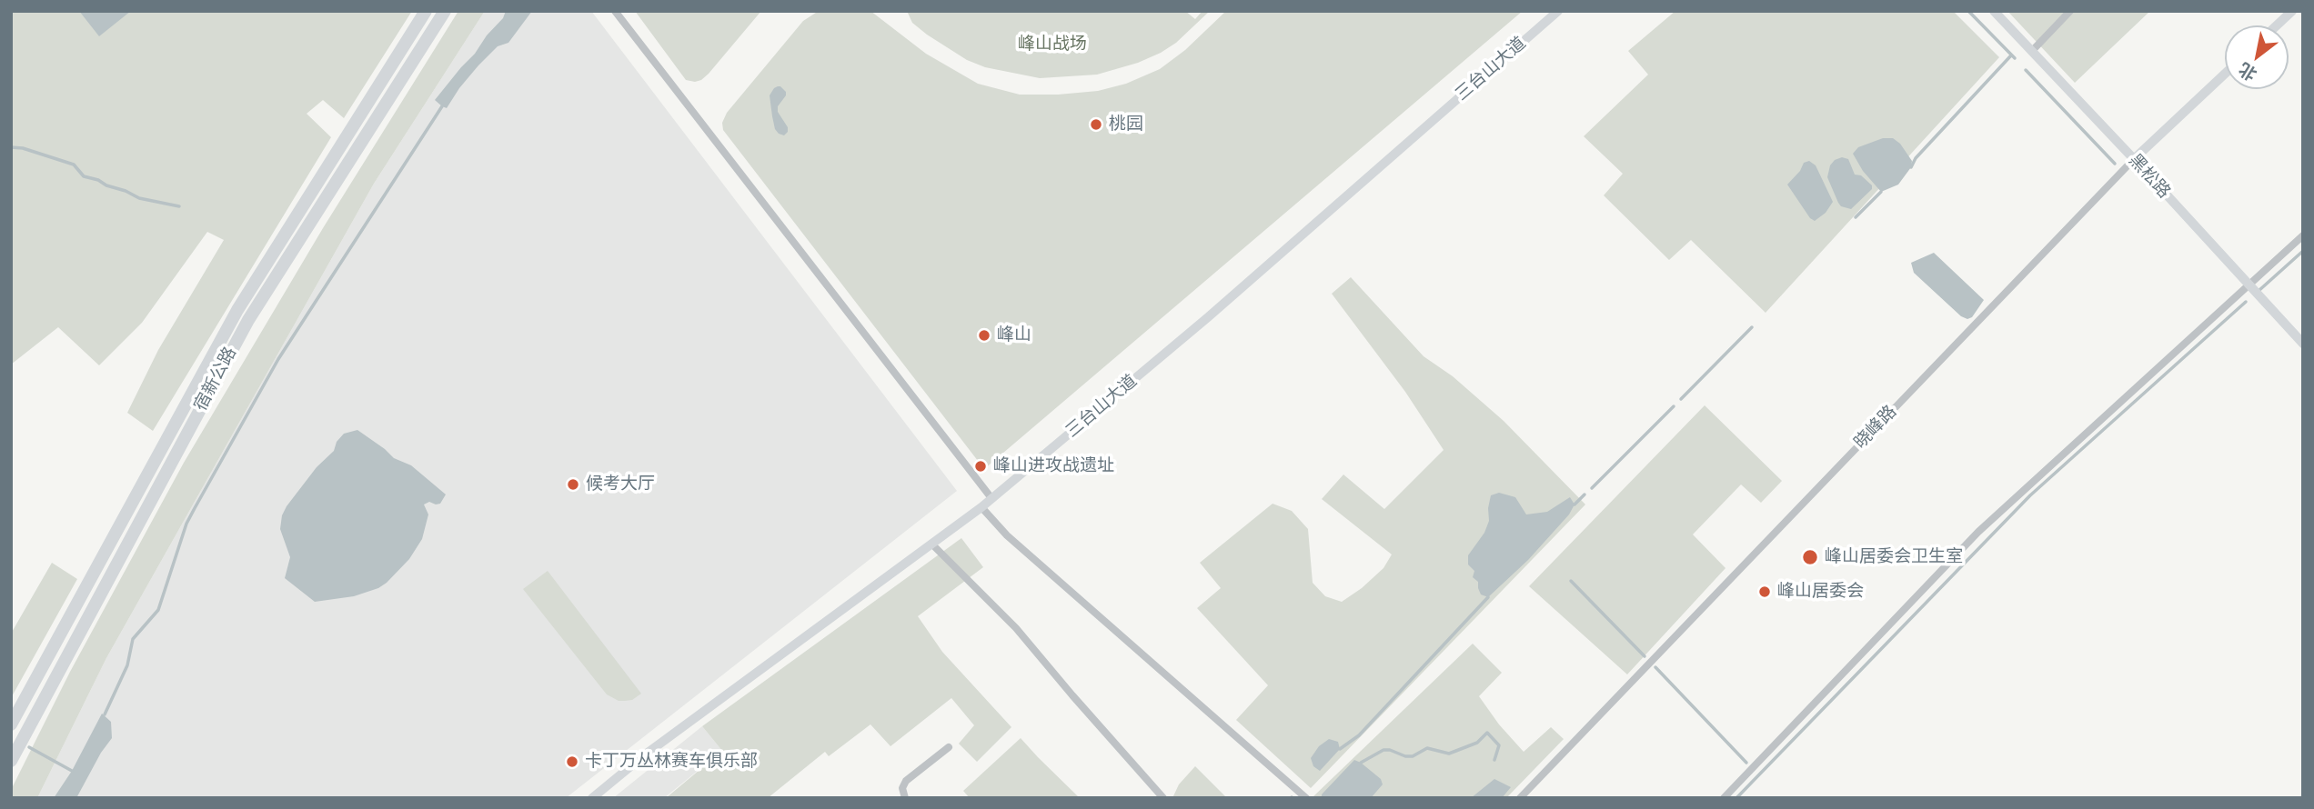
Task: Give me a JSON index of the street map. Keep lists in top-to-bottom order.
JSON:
{
  "streets": {
    "highway": ["宿新公路"],
    "main road": ["三台山大道", "黑松路", "晓峰路"]
  },
  "crossings": [
    ["黑松路", "晓峰路"]
  ],
  "parks": ["峰山战场"],
  "places": [
    "桃园",
    "峰山",
    "峰山进攻战遗址",
    "候考大厅",
    "峰山居委会卫生室",
    "峰山居委会",
    "卡丁万丛林赛车俱乐部"
  ],
  "north": "bottom left"
}
